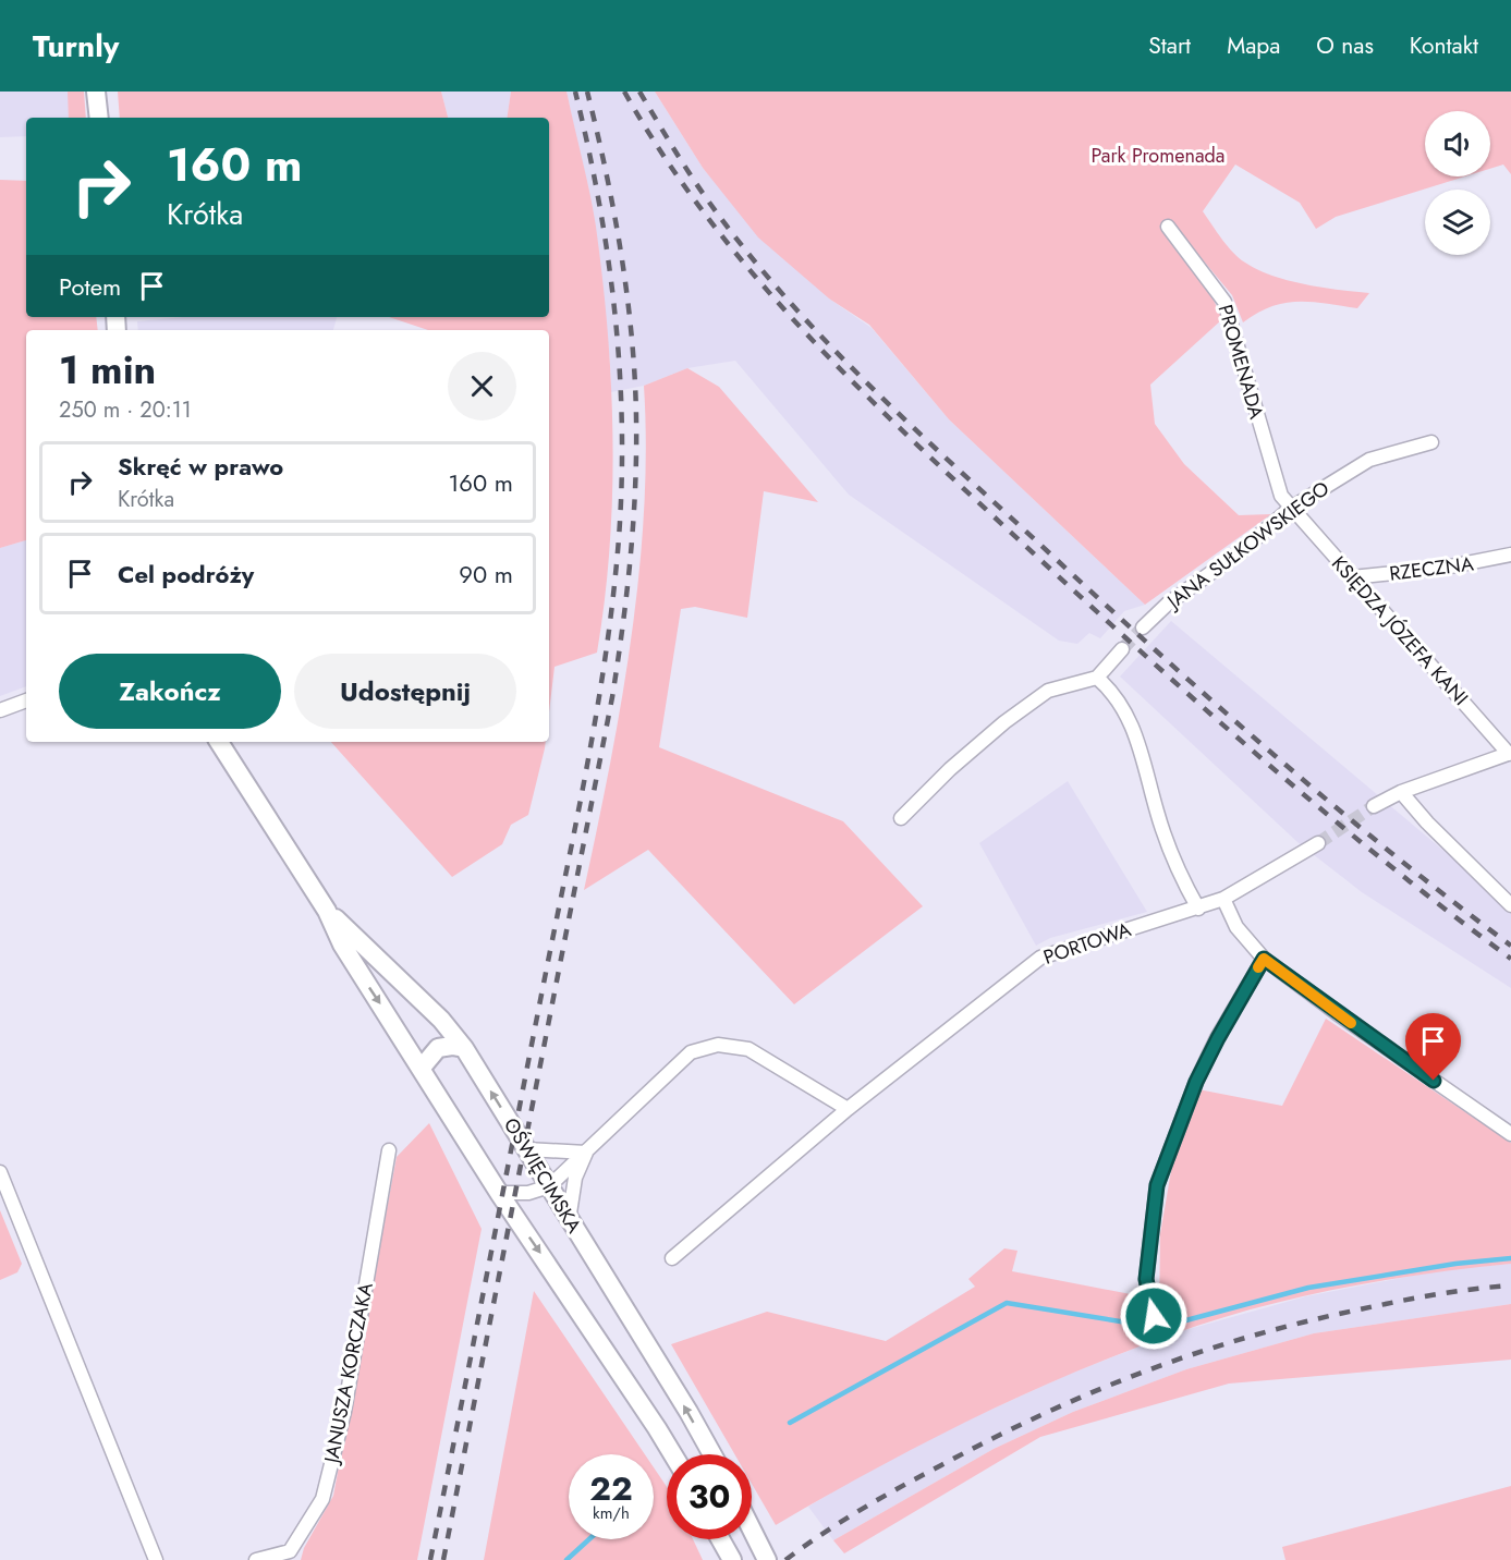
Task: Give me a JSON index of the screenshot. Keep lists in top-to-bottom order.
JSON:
{
  "streets": {
    "main road": ["OŚWIĘCIMSKA"],
    "street": [
      "PROMENADA",
      "JANA SUŁKOWSKIEGO",
      "RZECZNA",
      "KSIĘDZA JÓZEFA KANI",
      "PORTOWA",
      "JANUSZA KORCZAKA"
    ]
  },
  "crossings": [
    ["PROMENADA", "JANA SUŁKOWSKIEGO"],
    ["PROMENADA", "KSIĘDZA JÓZEFA KANI"],
    ["JANA SUŁKOWSKIEGO", "KSIĘDZA JÓZEFA KANI"],
    ["RZECZNA", "KSIĘDZA JÓZEFA KANI"]
  ],
  "parks": ["Park Promenada"],
  "page": {
    "header": "Turnly",
    "nav": [
      "Start",
      "Mapa",
      "O nas",
      "Kontakt"
    ],
    "turn": ["160 m", "Krótka"],
    "then": "Potem",
    "heading": ["1 min", "250 m · 20:11"],
    "list": [
      {
        "name": "Skręć w prawo",
        "note": "Krótka",
        "value": "160 m"
      },
      {
        "name": "Cel podróży",
        "value": "90 m"
      }
    ],
    "buttons": ["Zakończ", "Udostępnij"],
    "speed": "22 km/h",
    "limit": "30"
  }
}
